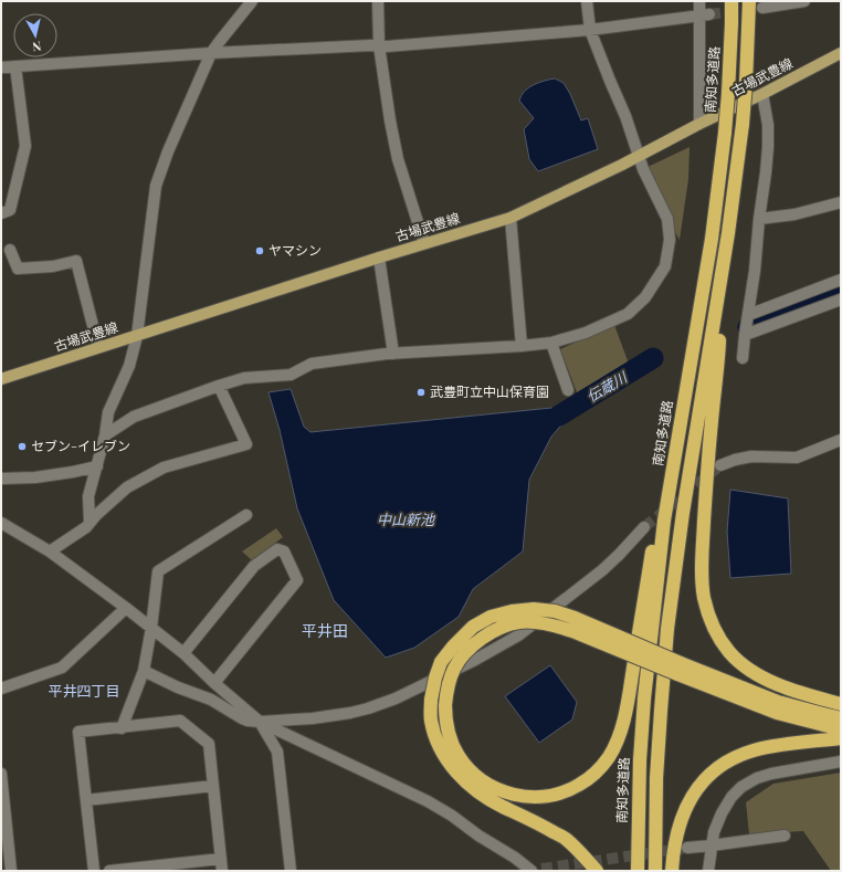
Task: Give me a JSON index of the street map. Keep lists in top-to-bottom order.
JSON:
{
  "streets": {
    "highway": ["南知多道路"],
    "main road": ["古場武豊線"]
  },
  "districts": ["平井田", "平井四丁目"],
  "water": ["伝蔵川", "中山新池"],
  "places": ["ヤマシン", "武豊町立中山保育園", "セブン-イレブン"],
  "north": "bottom"
}
